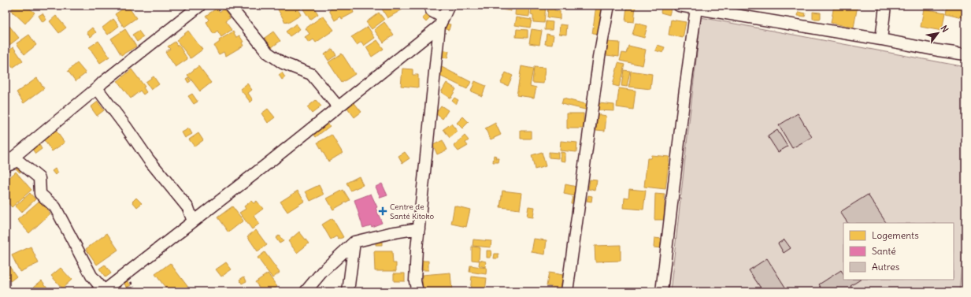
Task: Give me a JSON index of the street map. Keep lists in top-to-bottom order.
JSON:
{
  "places": {
    "health": ["Centre de Santé Kitoko"]
  },
  "legend": ["Logements", "Santé", "Autres"],
  "north": "top right"
}
